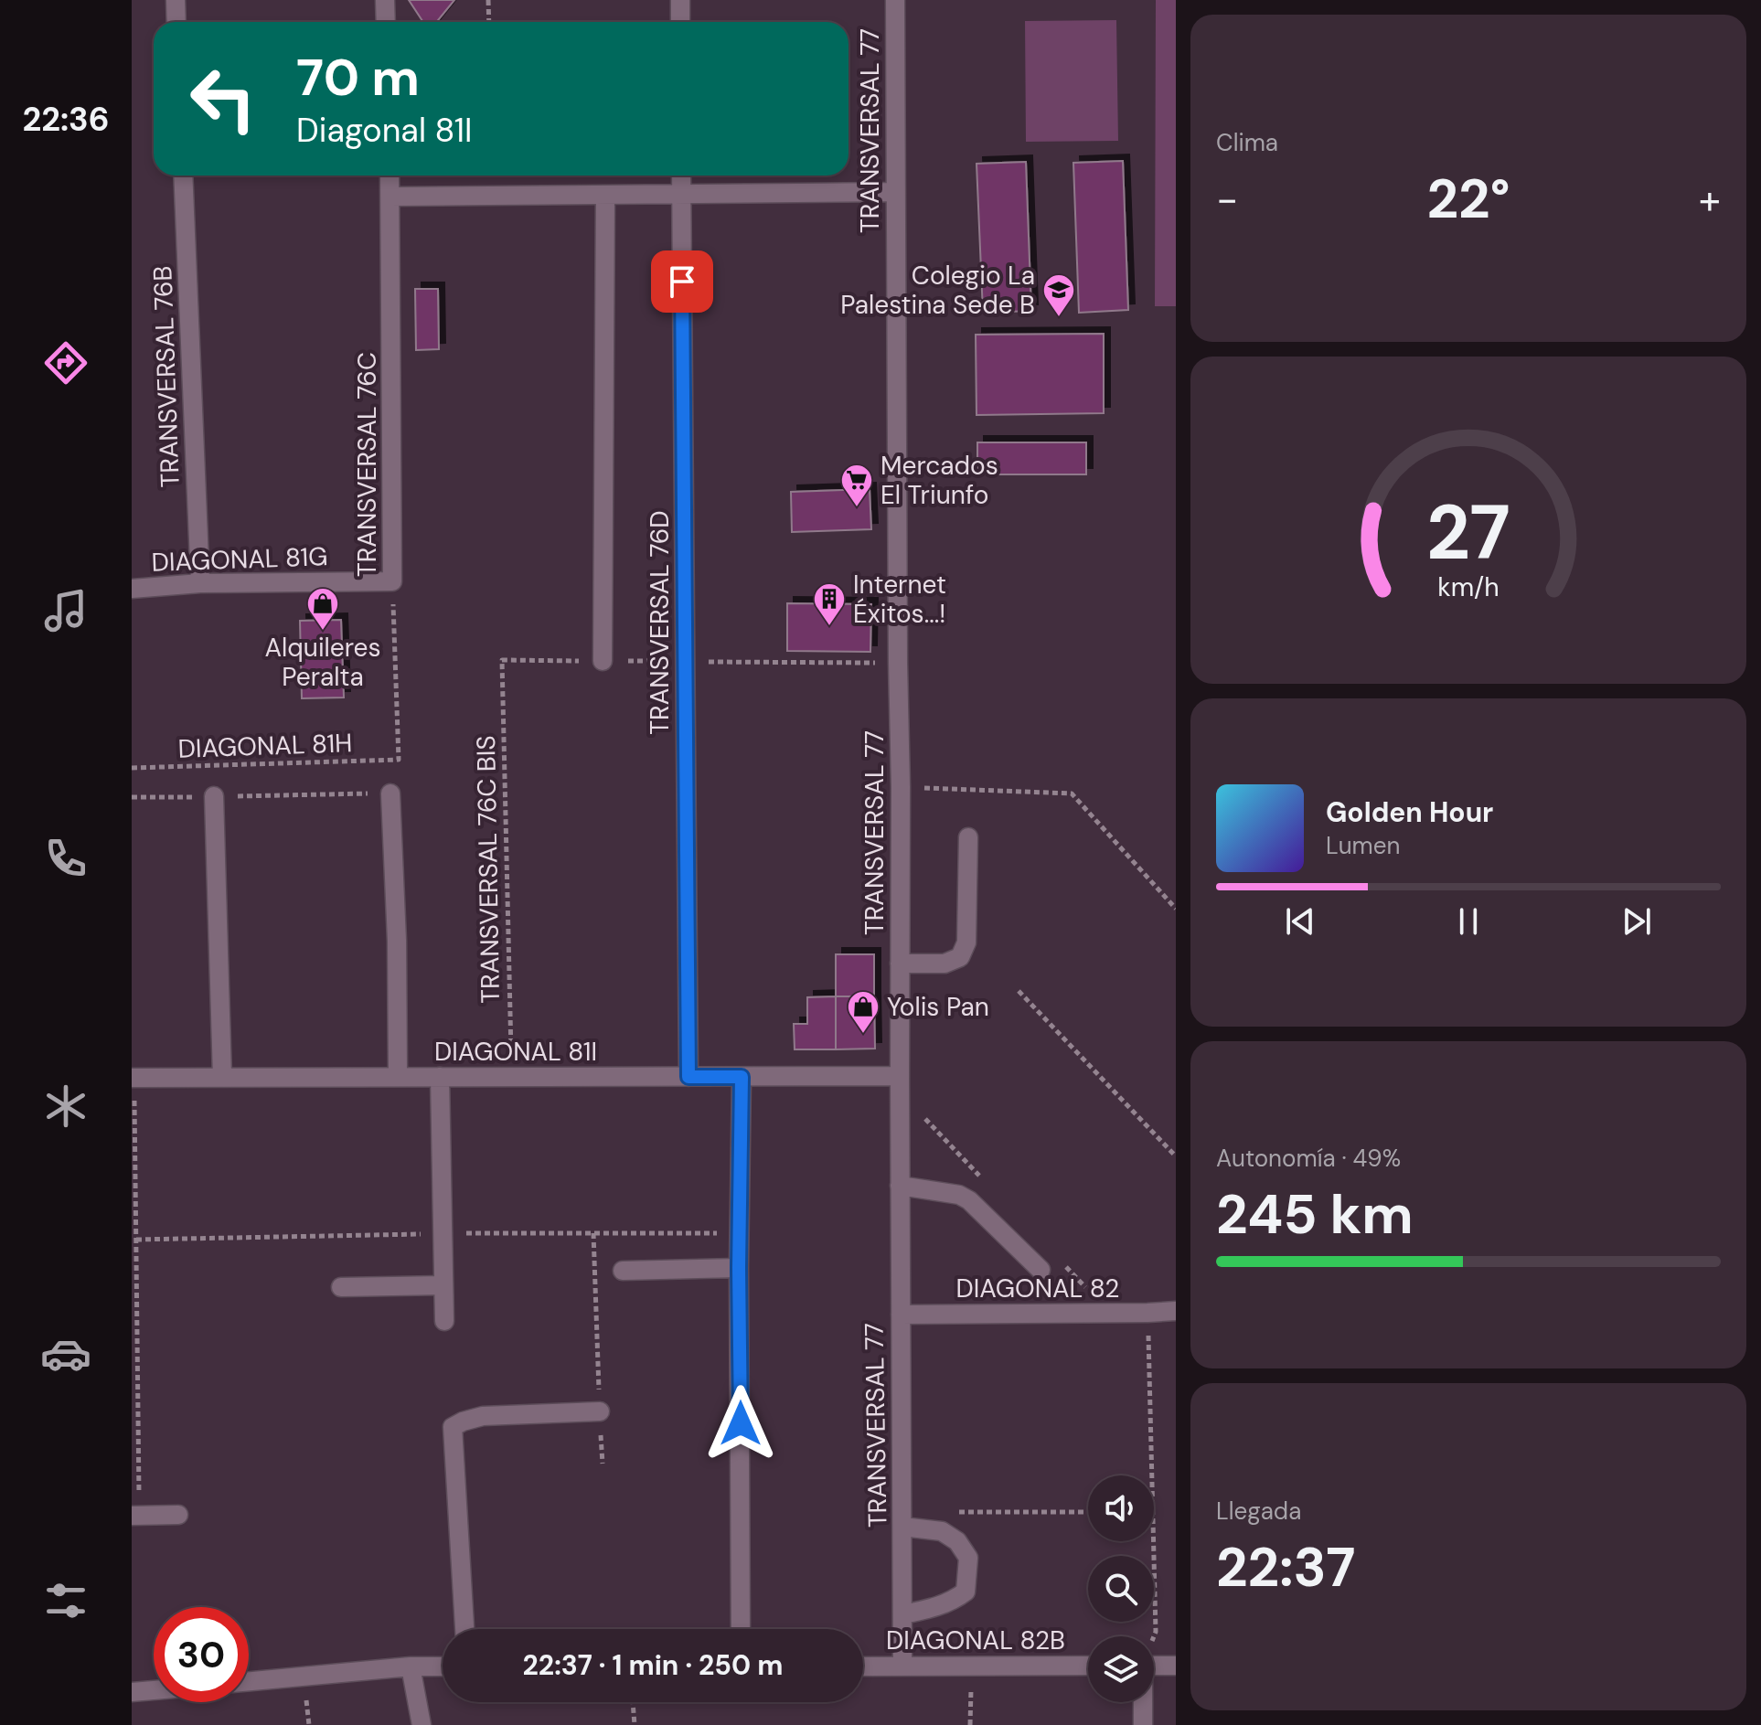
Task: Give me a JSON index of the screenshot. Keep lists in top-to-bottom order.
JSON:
{
  "streets": {
    "street": [
      "TRANSVERSAL 77",
      "TRANSVERSAL 76B",
      "TRANSVERSAL 76C",
      "DIAGONAL 81G",
      "TRANSVERSAL 76D",
      "DIAGONAL 81I",
      "DIAGONAL 82",
      "DIAGONAL 82B"
    ],
    "path": ["DIAGONAL 81H", "TRANSVERSAL 76C BIS"]
  },
  "crossings": [
    ["TRANSVERSAL 77", "DIAGONAL 81I"],
    ["TRANSVERSAL 77", "DIAGONAL 82"],
    ["TRANSVERSAL 77", "DIAGONAL 82B"],
    ["TRANSVERSAL 76B", "DIAGONAL 81G"],
    ["TRANSVERSAL 76C", "DIAGONAL 81G"],
    ["TRANSVERSAL 76C", "DIAGONAL 81H"],
    ["TRANSVERSAL 76D", "DIAGONAL 81I"],
    ["TRANSVERSAL 76C BIS", "DIAGONAL 81I"]
  ],
  "places": {
    "school or university": ["Colegio La Palestina Sede B"],
    "supermarket": ["Mercados El Triunfo"],
    "building": ["Internet Éxitos...!"],
    "shop": ["Alquileres Peralta", "Yolis Pan"]
  },
  "page": {
    "tabs": "22:36",
    "tile": [
      "Clima",
      ["Autonomía · 49%", "245 km"],
      ["Llegada", "22:37"]
    ],
    "turn": ["70 m", "Diagonal 81I"],
    "heat": ["−", "22°", "+"],
    "song": ["Golden Hour", "Lumen"],
    "limit": "30",
    "trip": "22:37 · 1 min · 250 m",
    "gauge": ["27", "km/h"]
  }
}
